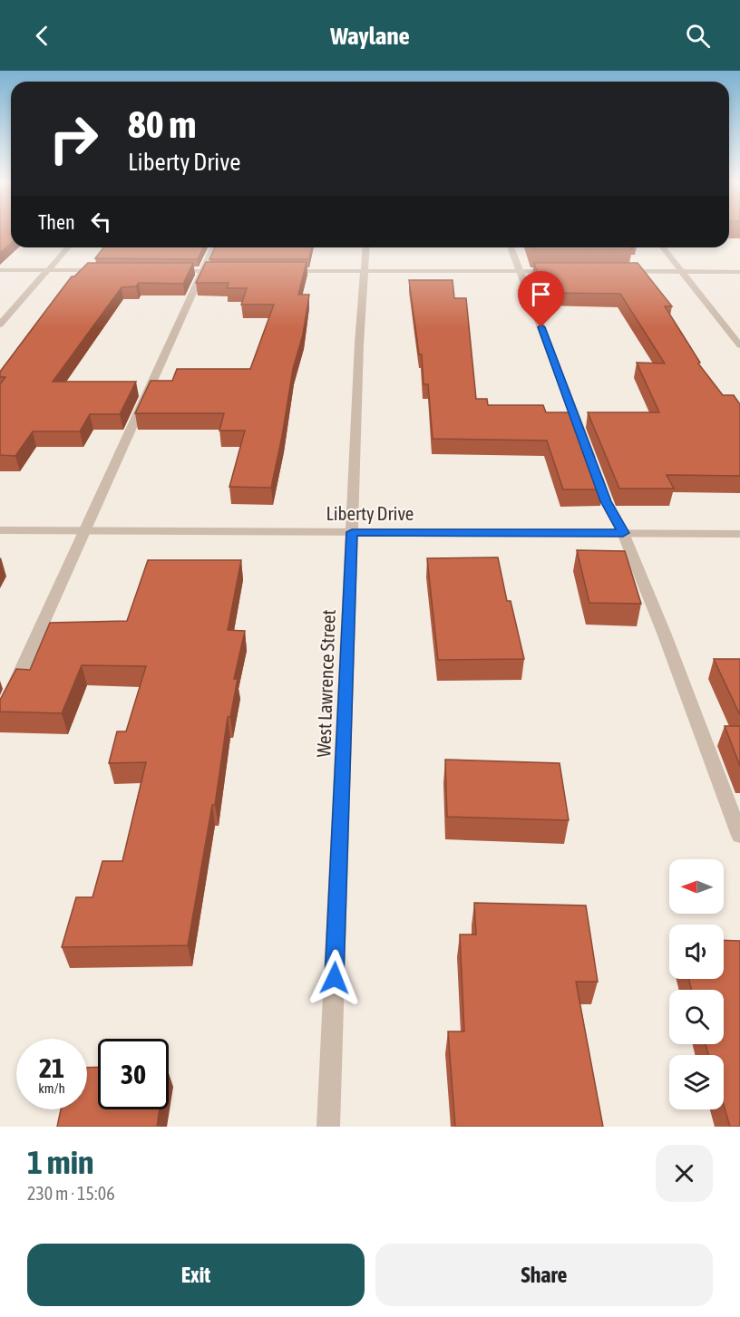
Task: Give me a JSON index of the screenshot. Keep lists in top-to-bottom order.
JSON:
{
  "streets": {
    "street": ["Liberty Drive", "West Lawrence Street"]
  },
  "crossings": [
    ["Liberty Drive", "West Lawrence Street"]
  ],
  "north": "left",
  "page": {
    "header": "Waylane",
    "turn": ["80 m", "Liberty Drive"],
    "then": "Then",
    "speed": "21 km/h",
    "limit": "30",
    "heading": ["1 min", "230 m · 15:06"],
    "buttons": ["Exit", "Share"]
  }
}
